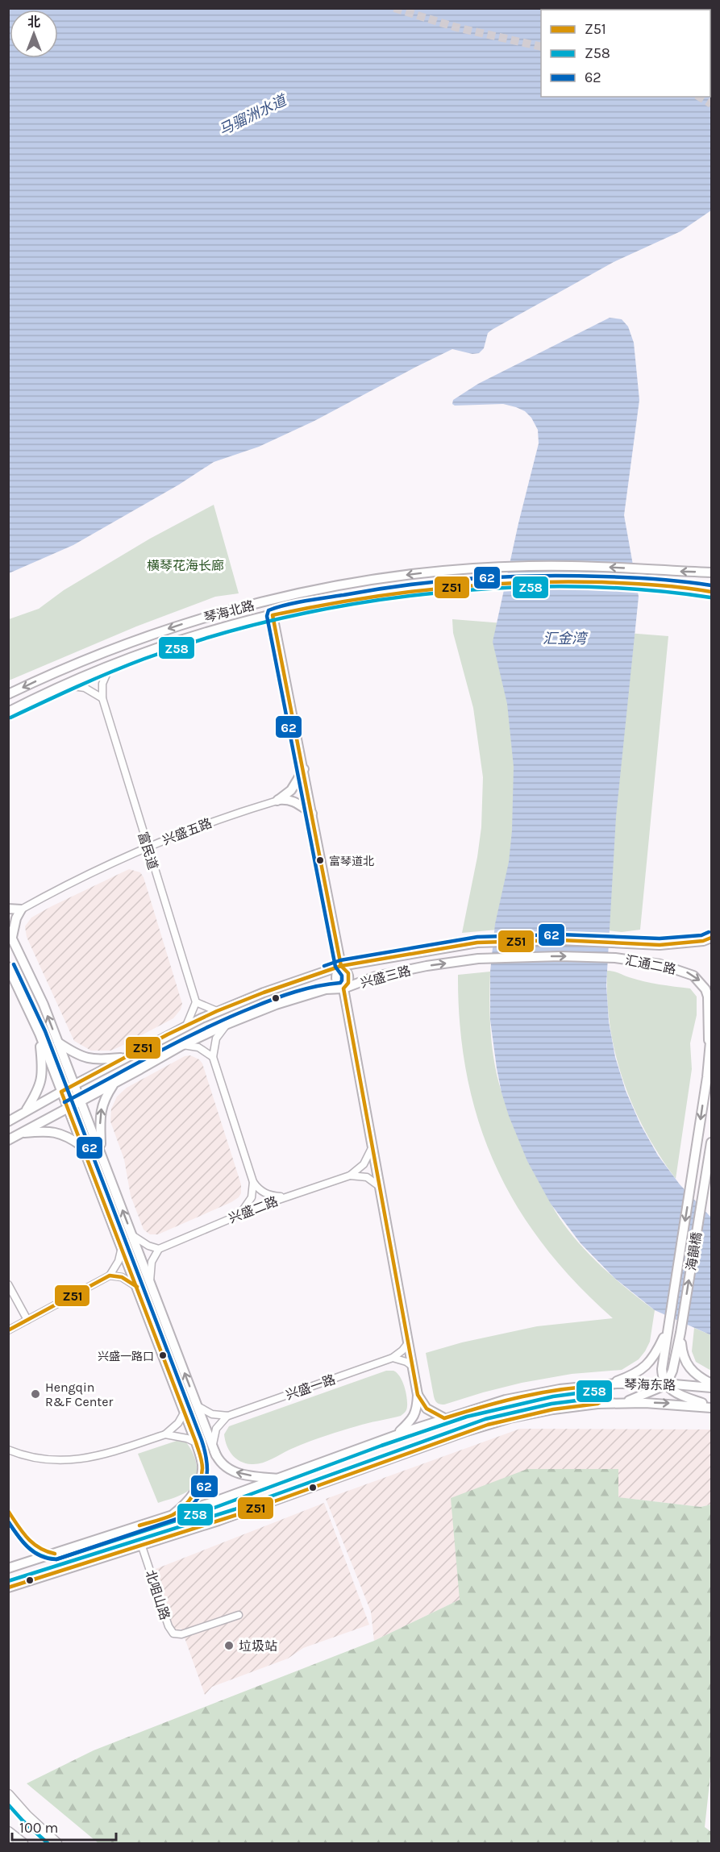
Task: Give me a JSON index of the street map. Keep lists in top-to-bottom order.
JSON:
{
  "streets": {
    "street": [
      "琴海北路",
      "兴盛五路",
      "富民道",
      "汇通二路",
      "兴盛三路",
      "兴盛二路",
      "海韻橋",
      "琴海东路",
      "兴盛一路",
      "北咀山路"
    ]
  },
  "crossings": [
    ["兴盛五路", "富民道"],
    ["汇通二路", "兴盛三路"],
    ["汇通二路", "海韻橋"],
    ["海韻橋", "琴海东路"],
    ["琴海东路", "北咀山路"]
  ],
  "water": ["马骝洲水道", "汇金湾"],
  "parks": ["横琴花海长廊"],
  "places": [
    "富琴道北",
    "兴盛一路口",
    "Hengqin R&F Center",
    "垃圾站"
  ],
  "lines": ["transit line 62", "transit line Z51", "transit line Z58"],
  "legend": ["Z51", "Z58", "62"],
  "scale_bar": "100 m",
  "north": "top"
}
